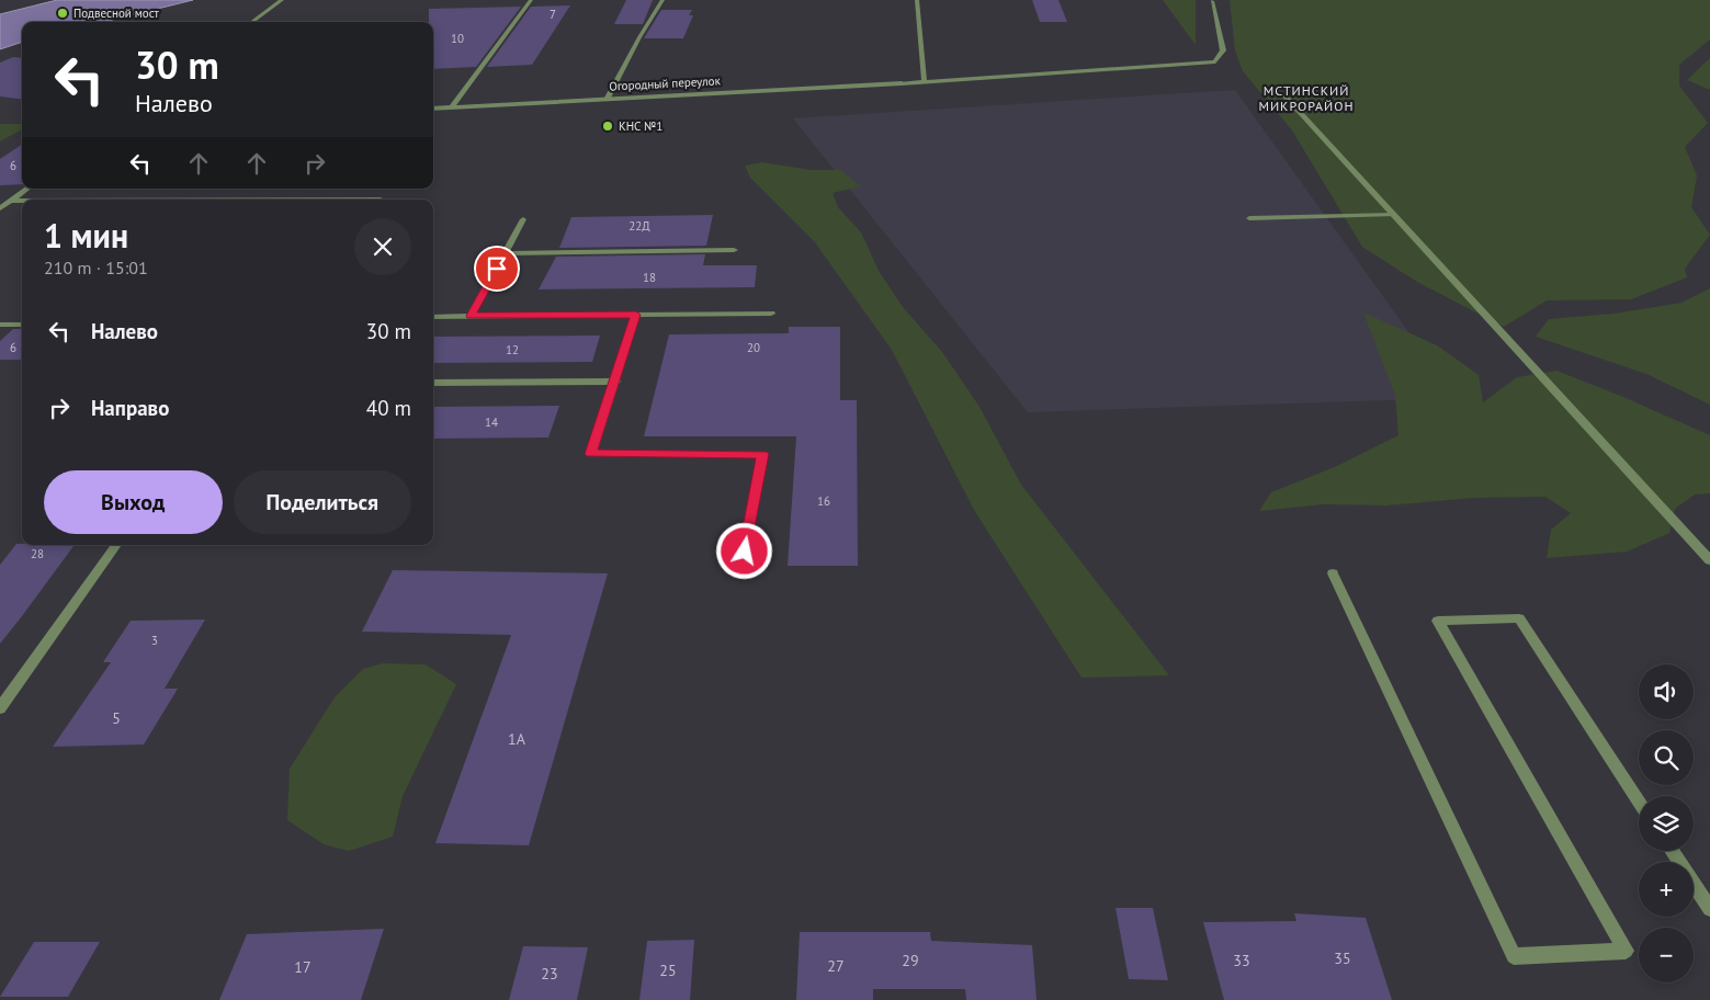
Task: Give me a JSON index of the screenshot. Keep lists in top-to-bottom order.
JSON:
{
  "streets": {
    "street": ["Огородный переулок"]
  },
  "districts": ["МСТИНСКИЙ МИКРОРАЙОН"],
  "places": ["Подвесной мост", "КНС №1"],
  "house_numbers": [
    "7",
    "10",
    "6",
    "22Д",
    "18",
    "6",
    "20",
    "12",
    "14",
    "16",
    "28",
    "3",
    "5",
    "1А",
    "35",
    "29",
    "33",
    "27",
    "17",
    "25",
    "23"
  ],
  "page": {
    "turn": ["30 m", "Налево"],
    "heading": ["1 мин", "210 m · 15:01"],
    "list": [
      {
        "name": "Налево",
        "value": "30 m"
      },
      {
        "name": "Направо",
        "value": "40 m"
      }
    ],
    "buttons": ["Выход", "Поделиться"],
    "map_buttons": ["+", "−"]
  }
}
